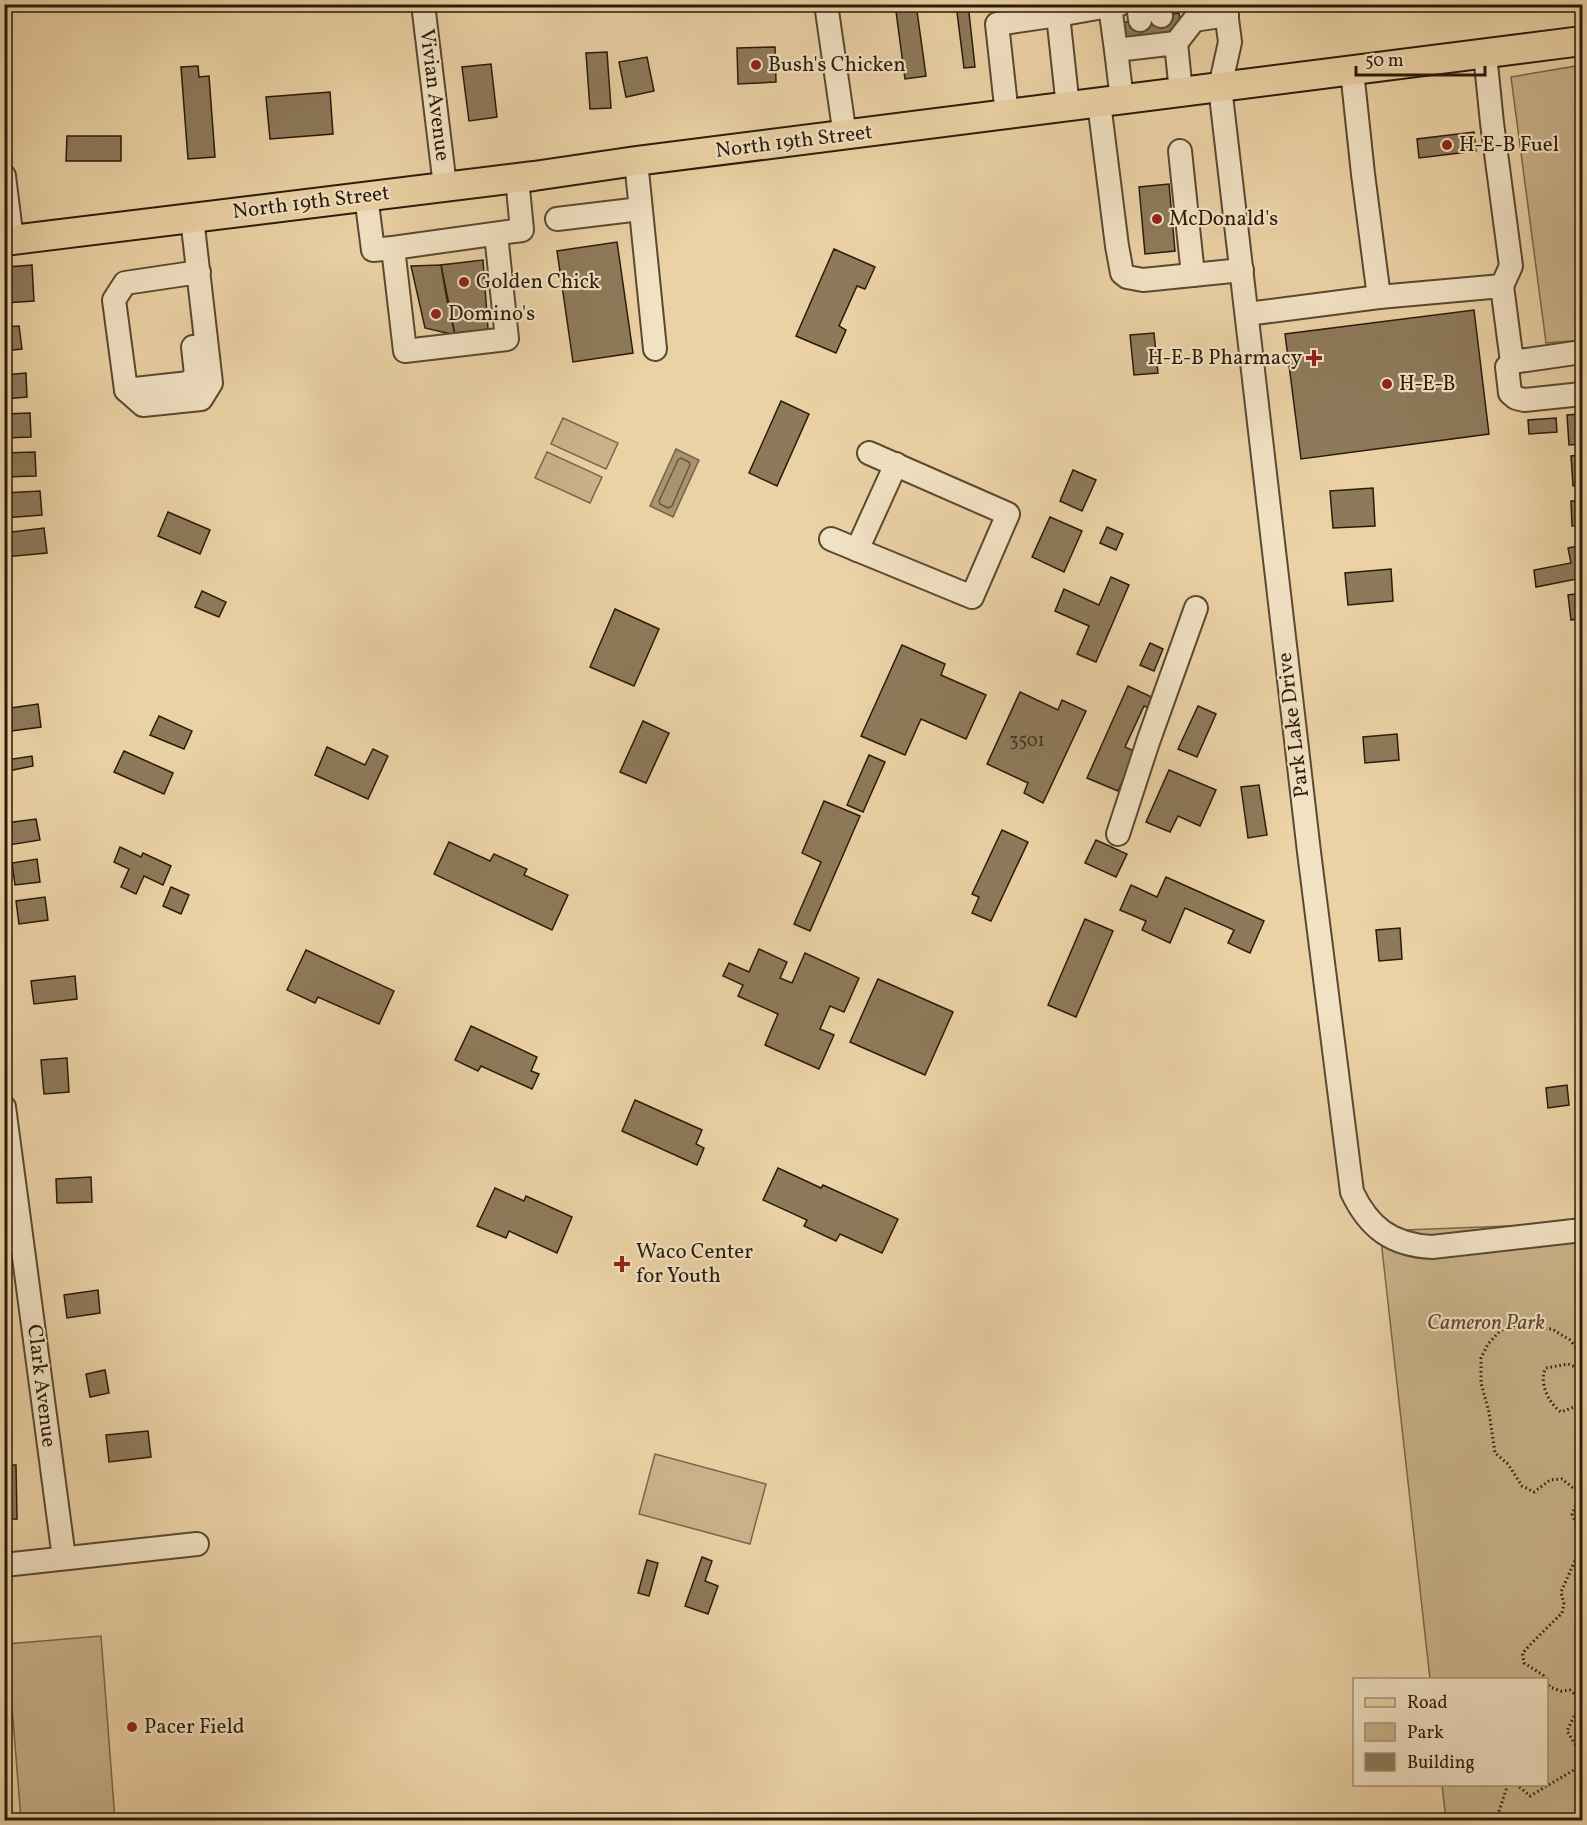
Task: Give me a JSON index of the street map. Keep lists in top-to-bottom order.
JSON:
{
  "streets": {
    "main road": ["North 19th Street"],
    "street": ["Vivian Avenue", "Park Lake Drive", "Clark Avenue"]
  },
  "crossings": [
    ["Vivian Avenue", "North 19th Street"],
    ["North 19th Street", "Park Lake Drive"]
  ],
  "parks": ["Cameron Park"],
  "places": {
    "other": [
      "Bush's Chicken",
      "H-E-B Fuel",
      "McDonald's",
      "Golden Chick",
      "Domino's",
      "H-E-B",
      "Pacer Field"
    ],
    "health": ["H-E-B Pharmacy", "Waco Center for Youth"]
  },
  "house_numbers": ["3501"],
  "legend": ["Road", "Park", "Building"],
  "scale_bar": "50 m"
}
